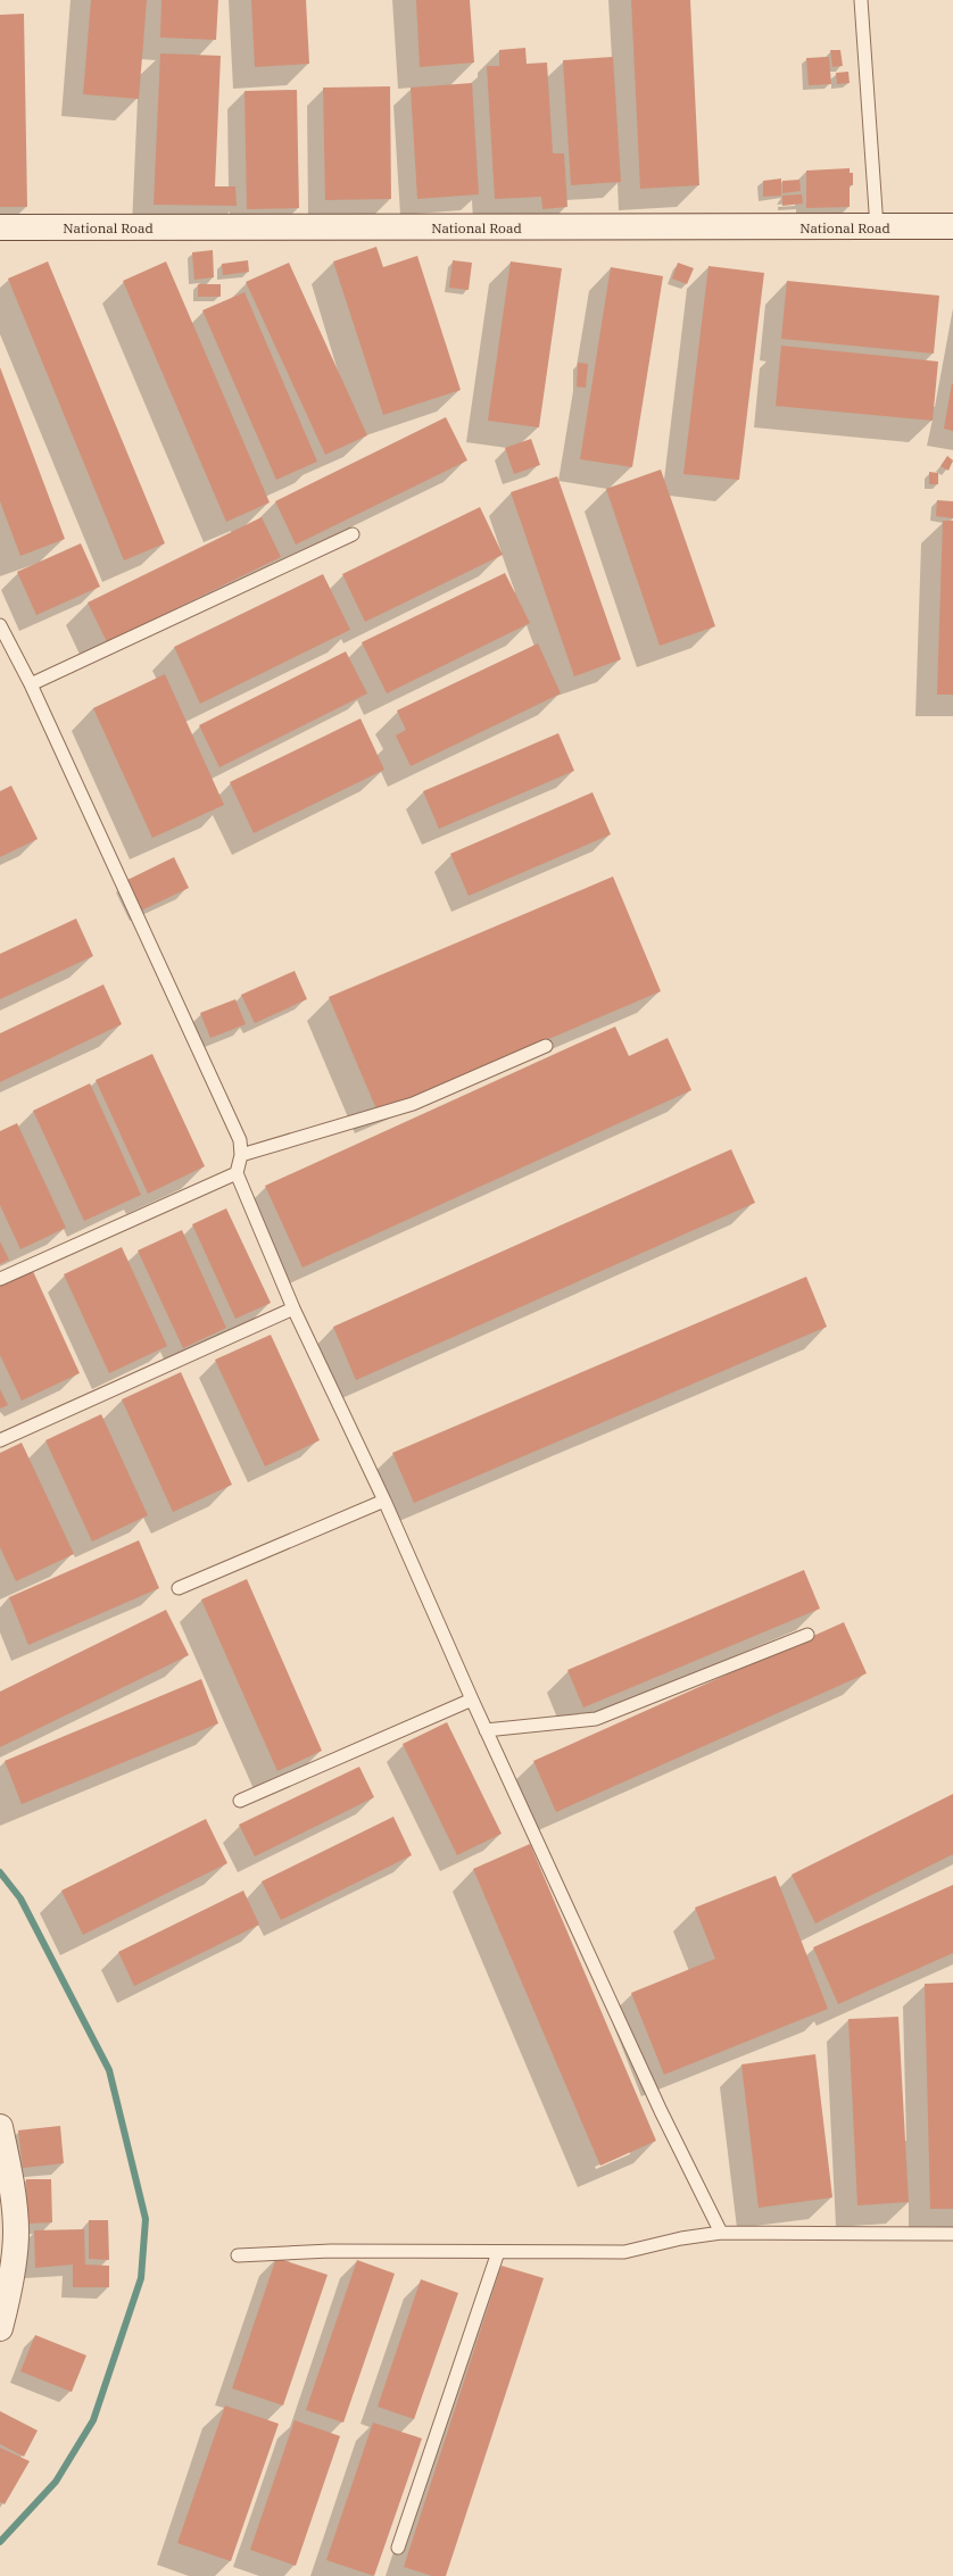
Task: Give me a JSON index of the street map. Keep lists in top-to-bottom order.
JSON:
{
  "streets": {
    "main road": ["National Road"]
  }
}
